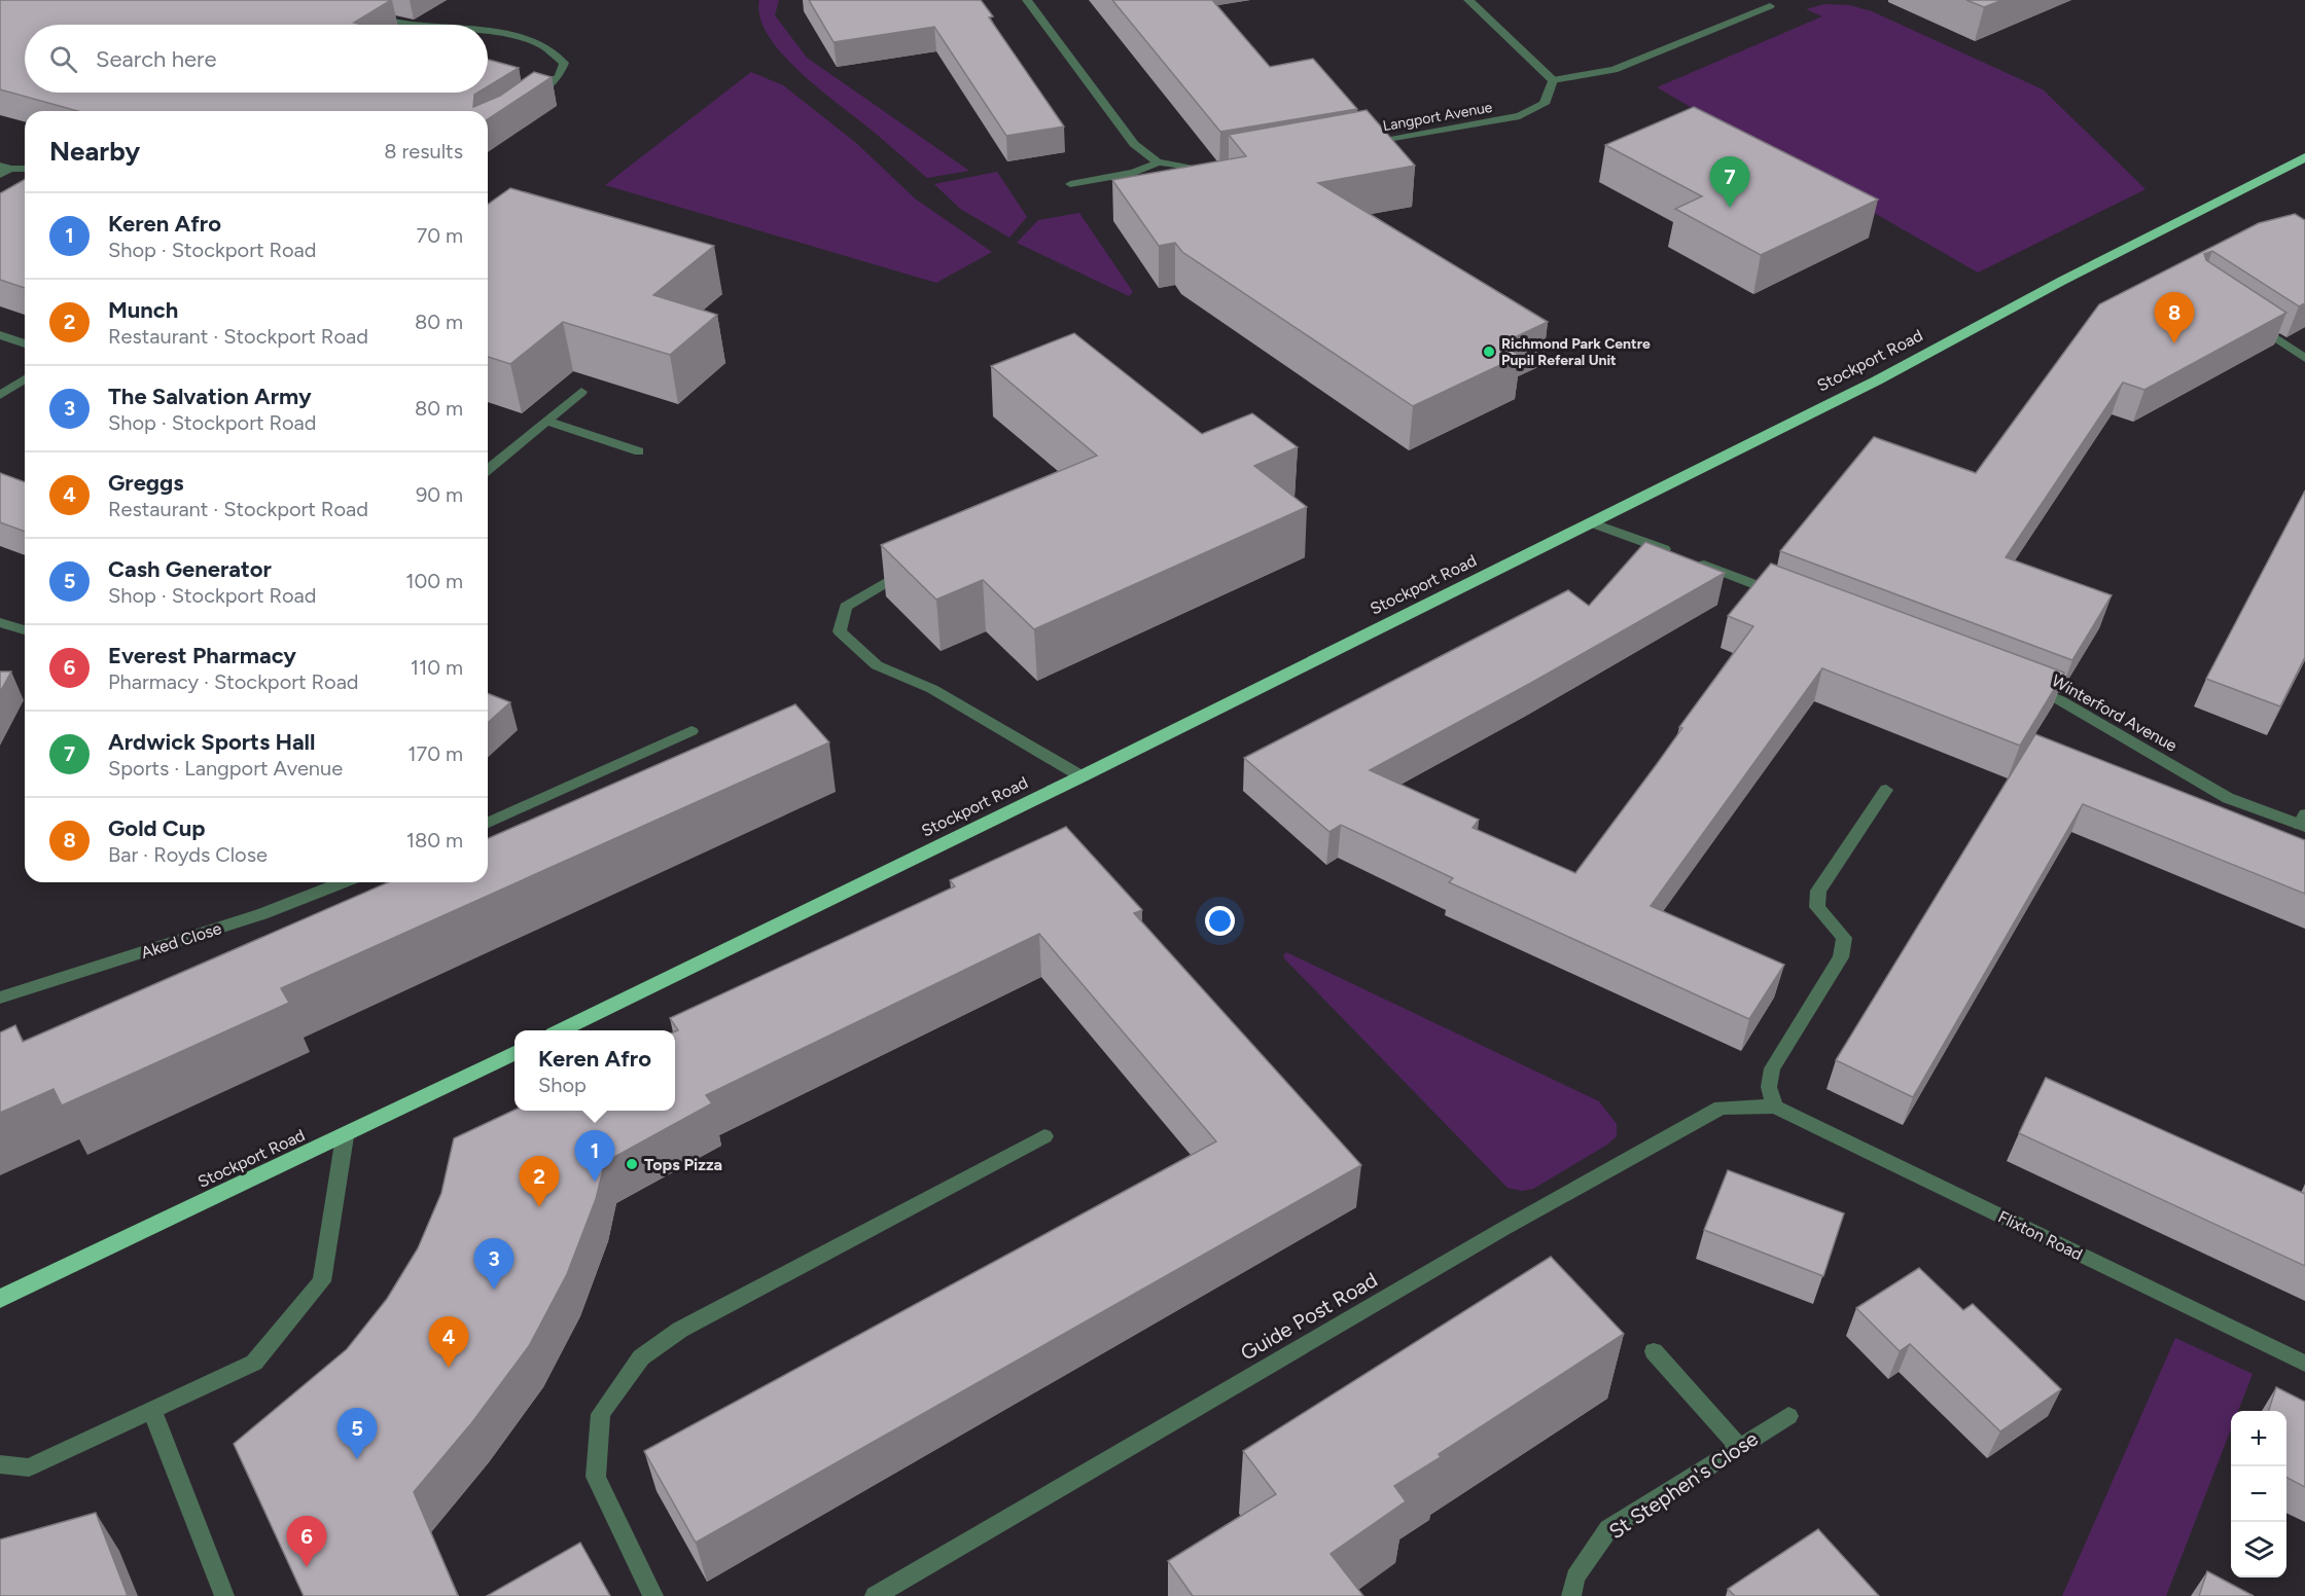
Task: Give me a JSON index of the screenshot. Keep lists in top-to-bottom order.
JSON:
{
  "streets": {
    "highway": ["Stockport Road"],
    "street": [
      "Langport Avenue",
      "Winterford Avenue",
      "Aked Close",
      "Flixton Road",
      "Guide Post Road",
      "St Stephen's Close"
    ]
  },
  "crossings": [
    ["Flixton Road", "Guide Post Road"]
  ],
  "places": ["Richmond Park Centre Pupil Referal Unit", "Tops Pizza"],
  "page": {
    "search": "Search here",
    "heading": ["Nearby", "8 results"],
    "pins": [
      "7",
      "8",
      "1",
      "2",
      "3",
      "4",
      "5",
      "6"
    ],
    "list": [
      {
        "mark": "1",
        "name": "Keren Afro",
        "note": "Shop · Stockport Road",
        "value": "70 m"
      },
      {
        "mark": "2",
        "name": "Munch",
        "note": "Restaurant · Stockport Road",
        "value": "80 m"
      },
      {
        "mark": "3",
        "name": "The Salvation Army",
        "note": "Shop · Stockport Road",
        "value": "80 m"
      },
      {
        "mark": "4",
        "name": "Greggs",
        "note": "Restaurant · Stockport Road",
        "value": "90 m"
      },
      {
        "mark": "5",
        "name": "Cash Generator",
        "note": "Shop · Stockport Road",
        "value": "100 m"
      },
      {
        "mark": "6",
        "name": "Everest Pharmacy",
        "note": "Pharmacy · Stockport Road",
        "value": "110 m"
      },
      {
        "mark": "7",
        "name": "Ardwick Sports Hall",
        "note": "Sports · Langport Avenue",
        "value": "170 m"
      },
      {
        "mark": "8",
        "name": "Gold Cup",
        "note": "Bar · Royds Close",
        "value": "180 m"
      }
    ],
    "popup": ["Keren Afro", "Shop"],
    "map_buttons": ["+", "−"]
  }
}
